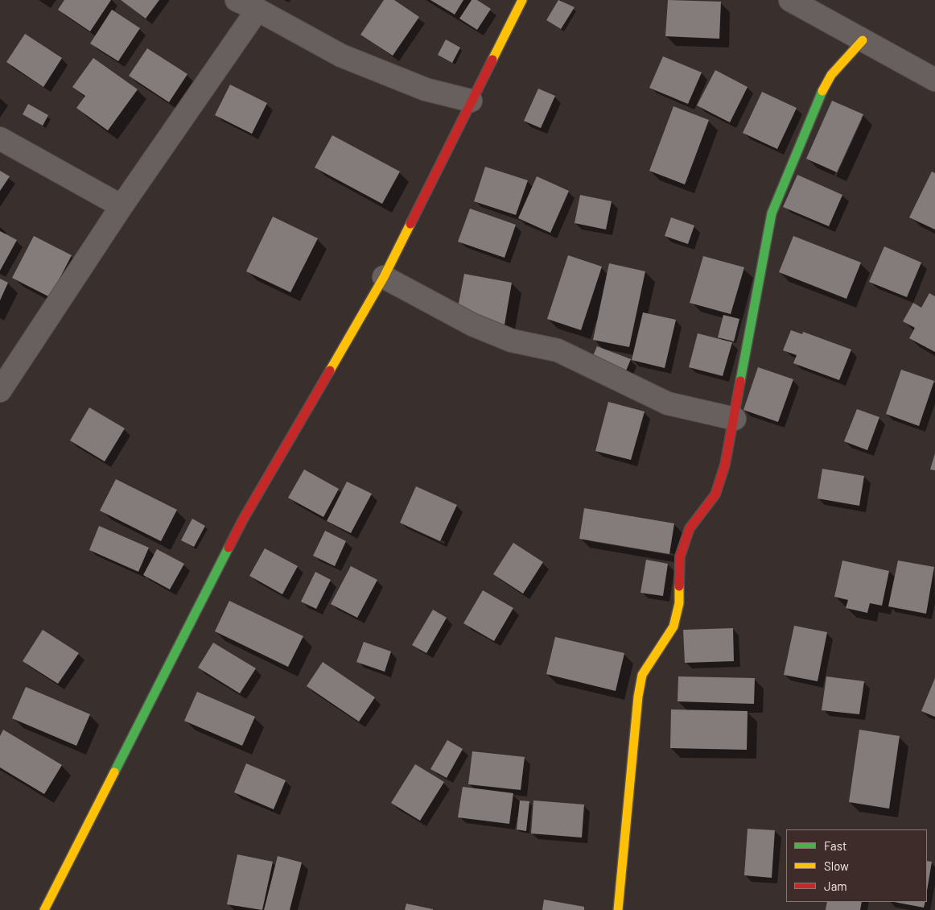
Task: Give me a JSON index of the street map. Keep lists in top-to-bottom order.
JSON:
{
  "legend": ["Fast", "Slow", "Jam"]
}
